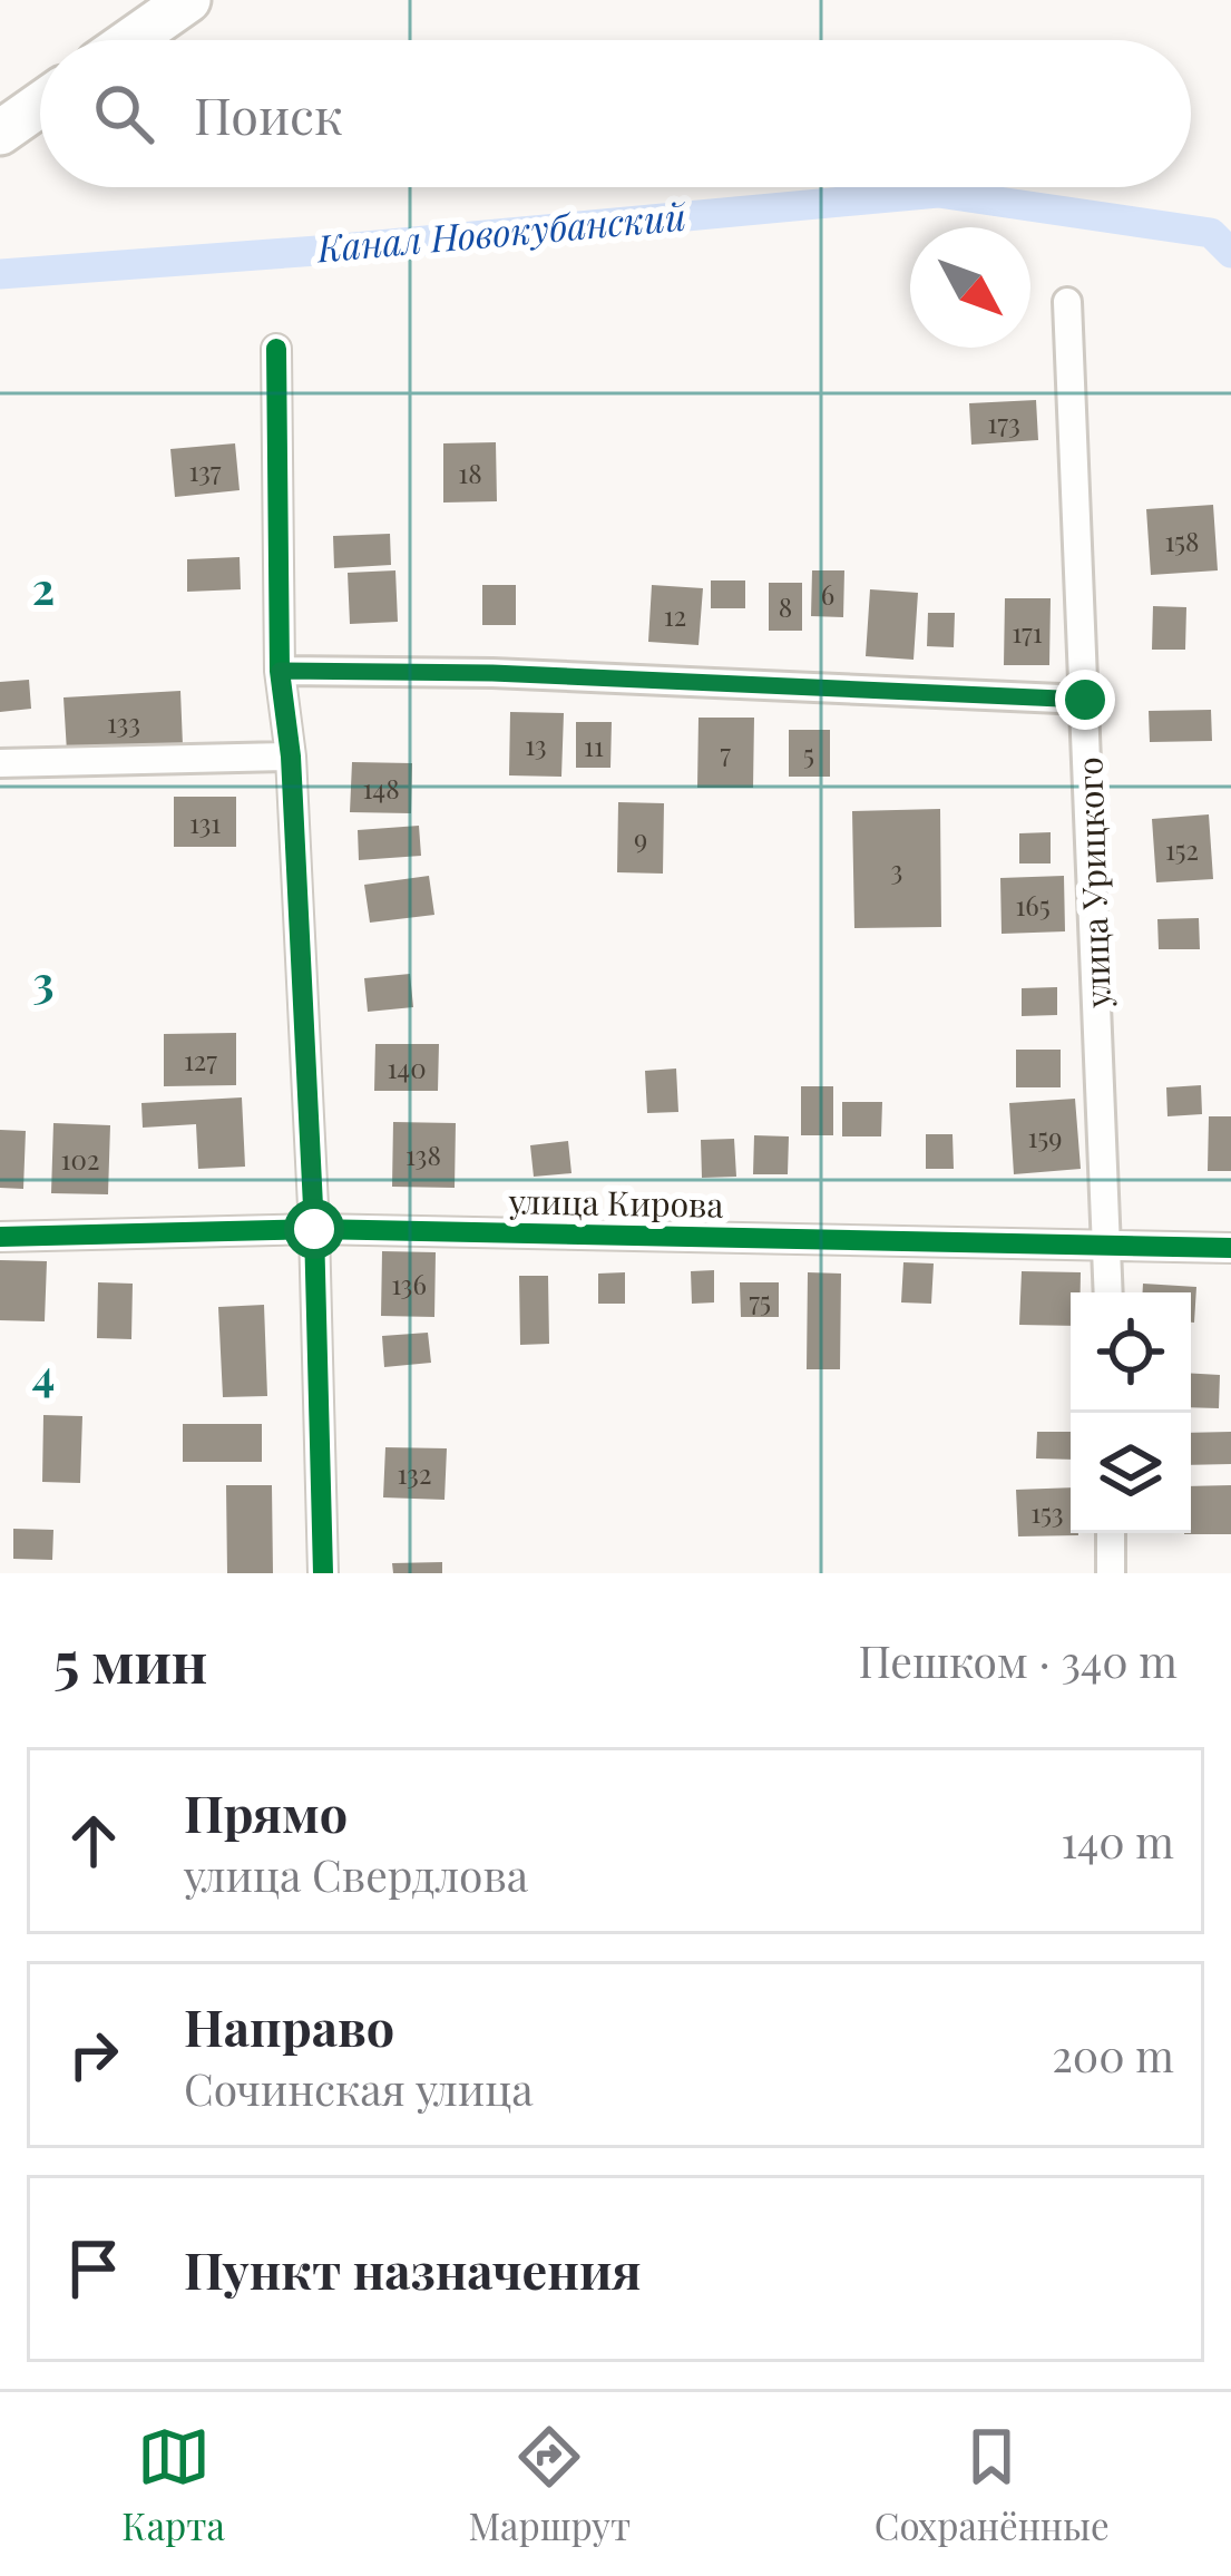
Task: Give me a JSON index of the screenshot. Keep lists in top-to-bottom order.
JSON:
{
  "streets": {
    "street": ["улица Урицкого", "улица Кирова"]
  },
  "crossings": [
    ["улица Урицкого", "улица Кирова"]
  ],
  "water": ["Канал Новокубанский"],
  "house_numbers": [
    "173",
    "137",
    "18",
    "158",
    "6",
    "8",
    "12",
    "171",
    "133",
    "13",
    "11",
    "7",
    "5",
    "148",
    "131",
    "9",
    "152",
    "3",
    "165",
    "127",
    "140",
    "159",
    "138",
    "102",
    "136",
    "75",
    "132",
    "153"
  ],
  "north": "bottom right",
  "page": {
    "search": "Поиск",
    "heading": ["5 мин", "Пешком · 340 m"],
    "list": [
      ["Прямо", "улица Свердлова", "140 m"],
      ["Направо", "Сочинская улица", "200 m"],
      "Пункт назначения"
    ],
    "nav": ["Карта", "Маршрут", "Сохранённые"]
  },
  "grid": {
    "rows": ["2", "3", "4"]
  }
}
